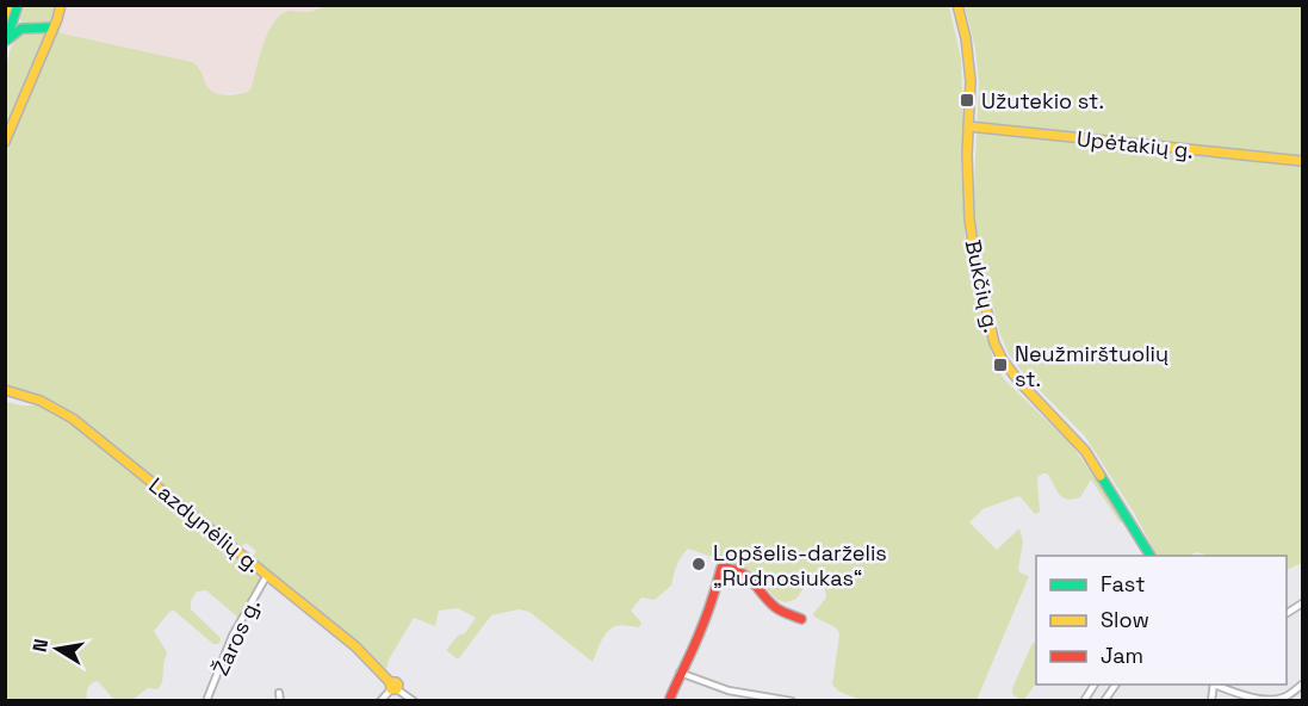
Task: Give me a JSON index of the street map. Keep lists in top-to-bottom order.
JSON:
{
  "streets": {
    "main road": ["Upėtakių g.", "Bukčių g.", "Lazdynėlių g."],
    "street": ["Žaros g."]
  },
  "crossings": [
    ["Upėtakių g.", "Bukčių g."],
    ["Lazdynėlių g.", "Žaros g."]
  ],
  "places": {
    "transit": ["Užutekio st.", "Neužmirštuolių st."],
    "other": ["Lopšelis-darželis „Rudnosiukas“"]
  },
  "legend": ["Fast", "Slow", "Jam"],
  "north": "left"
}
